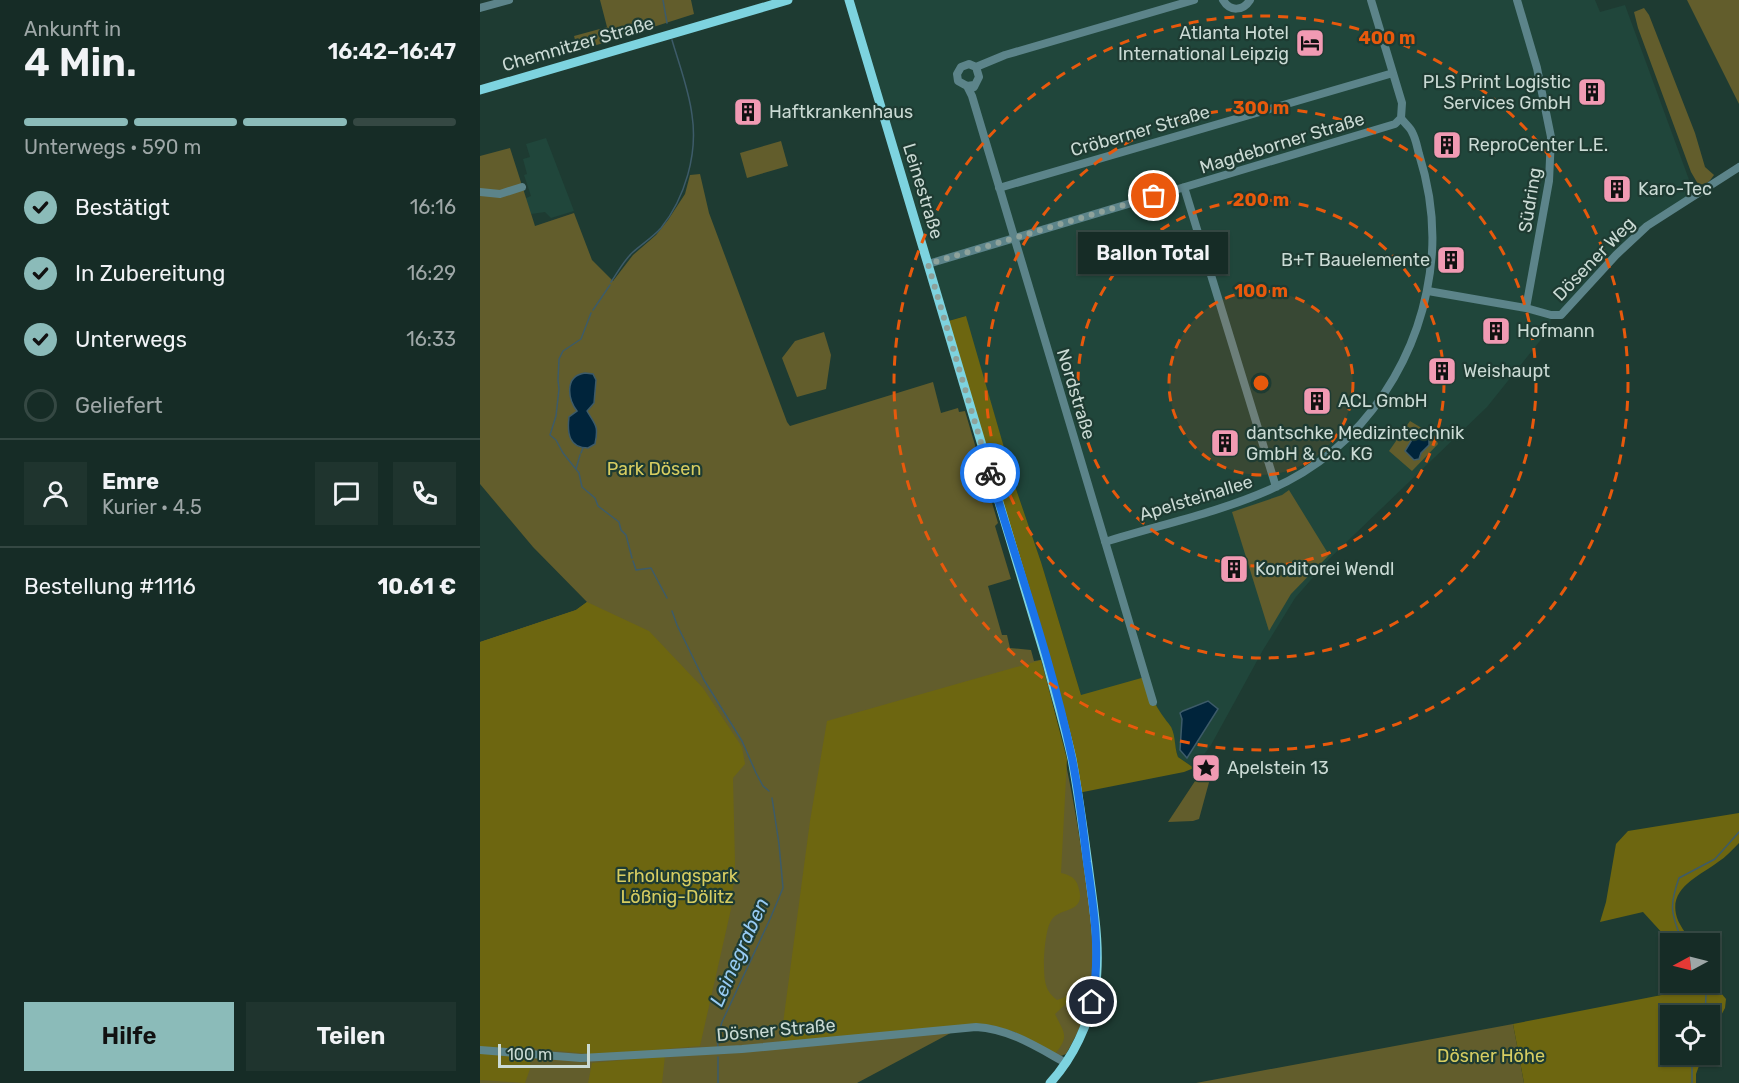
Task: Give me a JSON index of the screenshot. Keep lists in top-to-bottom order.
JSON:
{
  "streets": {
    "main road": ["Chemnitzer Straße", "Leinestraße"],
    "street": [
      "Cröberner Straße",
      "Magdeborner Straße",
      "Südring",
      "Dösener Weg",
      "Nordstraße",
      "Apelsteinallee",
      "Dösner Straße"
    ]
  },
  "crossings": [
    ["Cröberner Straße", "Nordstraße"],
    ["Cröberner Straße", "Apelsteinallee"],
    ["Magdeborner Straße", "Leinestraße"],
    ["Magdeborner Straße", "Nordstraße"],
    ["Magdeborner Straße", "Apelsteinallee"],
    ["Leinestraße", "Dösner Straße"],
    ["Südring", "Dösener Weg"],
    ["Nordstraße", "Apelsteinallee"]
  ],
  "water": ["Leinegraben"],
  "parks": ["Park Dösen", "Erholungspark Lößnig-Dölitz", "Dösner Höhe"],
  "places": {
    "hotel": ["Atlanta Hotel International Leipzig"],
    "building": [
      "PLS Print Logistic Services GmbH",
      "Haftkrankenhaus",
      "ReproCenter L.E.",
      "Karo-Tec",
      "B+T Bauelemente",
      "Hofmann",
      "Weishaupt",
      "ACL GmbH",
      "dantschke Medizintechnik GmbH & Co. KG",
      "Konditorei Wendl"
    ],
    "other": ["Ballon Total"],
    "place": ["Apelstein 13"]
  },
  "scale_bar": "100 m",
  "north": "left",
  "page": {
    "heading": ["4 Min.", "Ankunft in", "16:42–16:47"],
    "panel": [
      "Emre",
      "Kurier · 4.5",
      "Bestellung #1116",
      "10.61 €"
    ],
    "bar": "Unterwegs · 590 m",
    "list": [
      ["Bestätigt", "16:16"],
      ["In Zubereitung", "16:29"],
      ["Unterwegs", "16:33"],
      "Geliefert"
    ],
    "bubble": "Ballon Total",
    "buttons": ["Hilfe", "Teilen"],
    "scale": "100 m"
  },
  "rings": [
    "400 m",
    "300 m",
    "200 m",
    "100 m"
  ]
}
